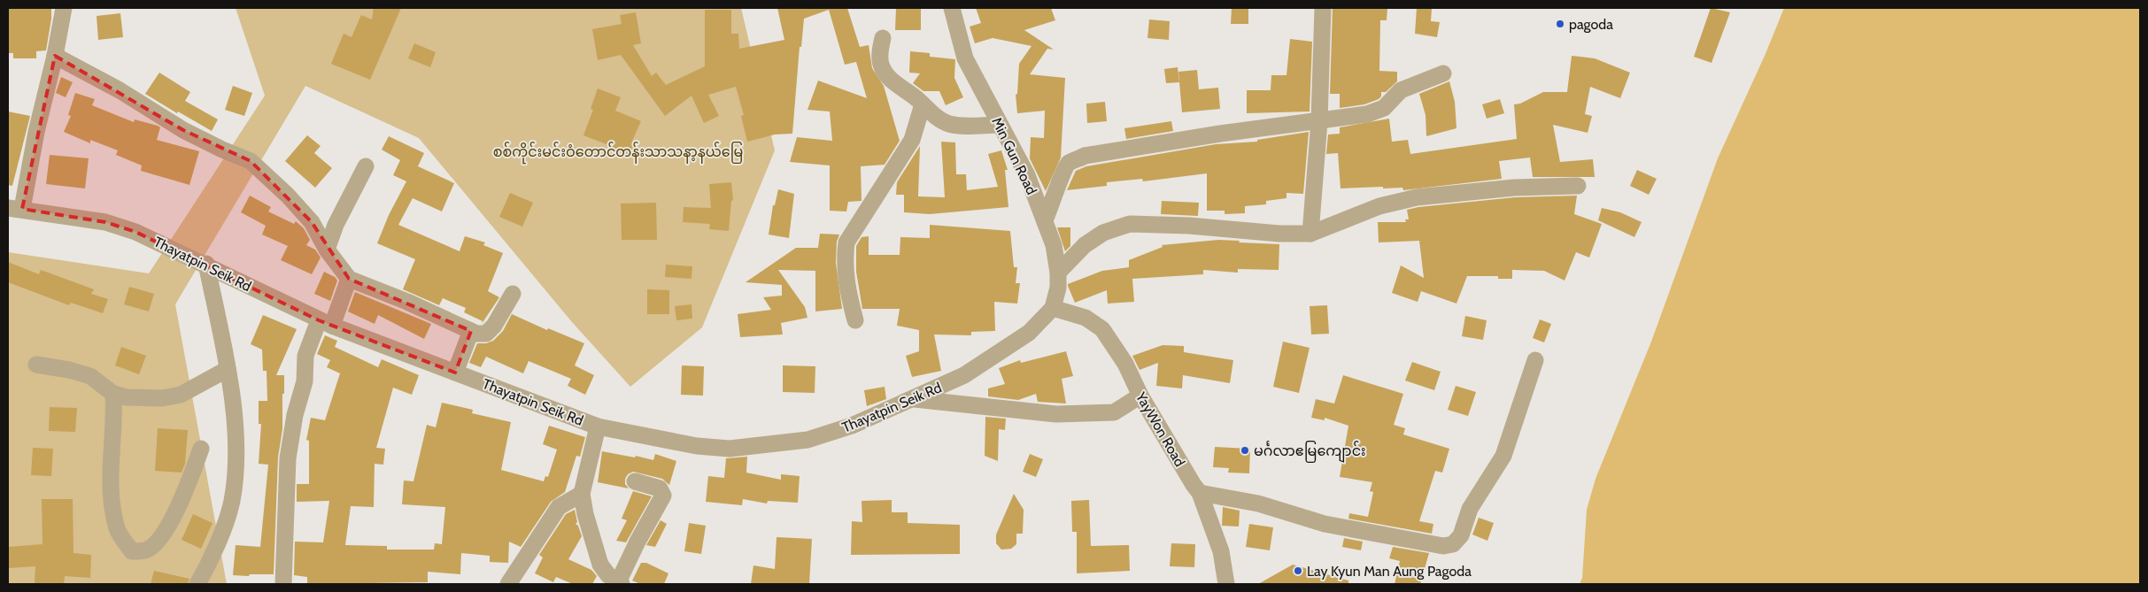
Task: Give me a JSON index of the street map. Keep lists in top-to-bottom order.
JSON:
{
  "streets": {
    "street": ["Min Gun Road", "Thayatpin Seik Rd", "YayWon Road"]
  },
  "crossings": [
    ["Min Gun Road", "Thayatpin Seik Rd"],
    ["Min Gun Road", "YayWon Road"],
    ["Thayatpin Seik Rd", "YayWon Road"]
  ],
  "parks": ["စစ်ကိုင်းမင်းဝံတောင်တန်းသာသနာ့နယ်မြေ"],
  "places": ["pagoda", "မင်္ဂလာဧမြကျောင်း", "Lay Kyun Man Aung Pagoda"]
}
